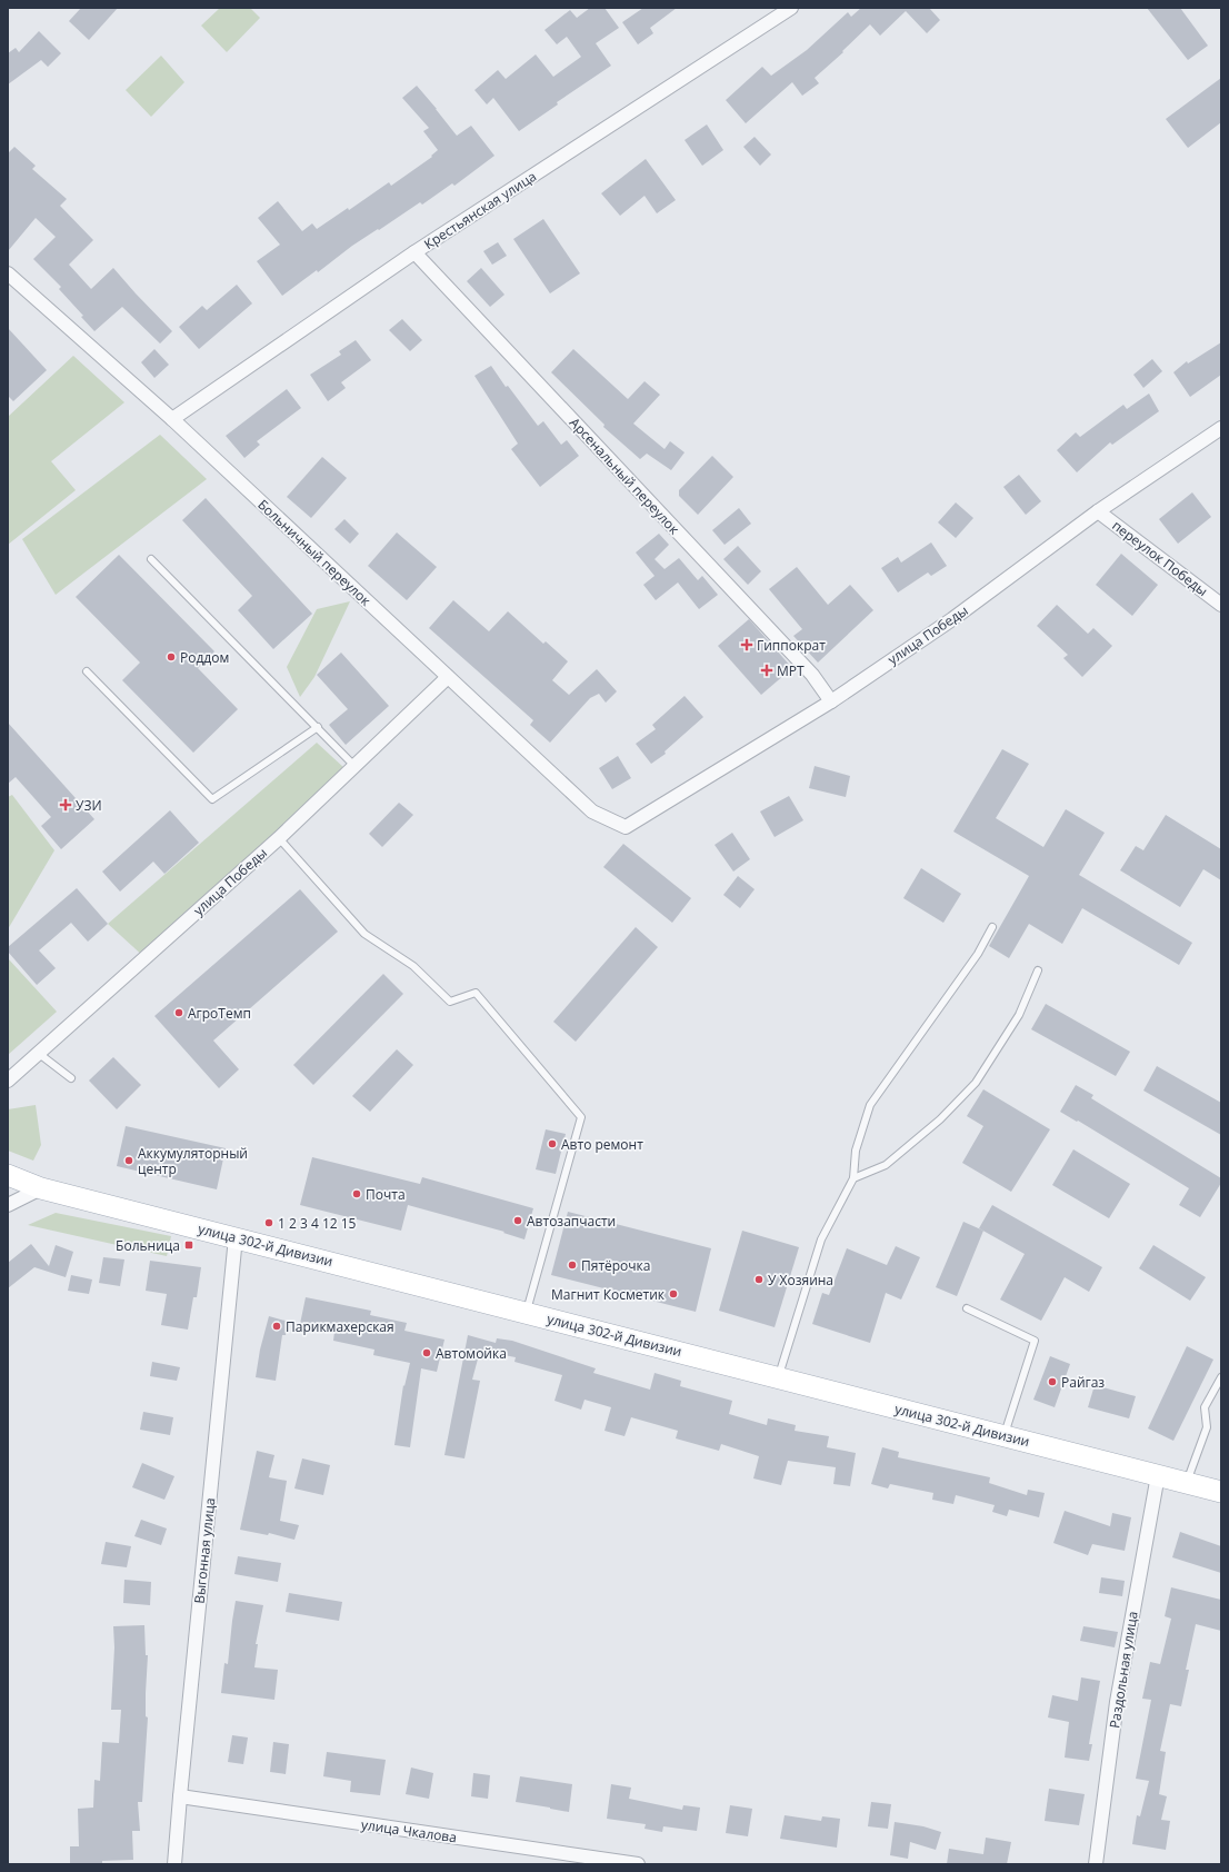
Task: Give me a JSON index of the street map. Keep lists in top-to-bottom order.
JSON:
{
  "streets": {
    "main road": ["улица 302-й Дивизии"],
    "street": [
      "Крестьянская улица",
      "Арсенальный переулок",
      "Больничный переулок",
      "переулок Победы",
      "улица Победы",
      "Выгонная улица",
      "Раздольная улица",
      "улица Чкалова"
    ]
  },
  "crossings": [
    ["Крестьянская улица", "Арсенальный переулок"],
    ["Крестьянская улица", "Больничный переулок"],
    ["Арсенальный переулок", "улица Победы"],
    ["Больничный переулок", "улица Победы"],
    ["переулок Победы", "улица Победы"],
    ["улица 302-й Дивизии", "Выгонная улица"],
    ["улица 302-й Дивизии", "Раздольная улица"],
    ["Выгонная улица", "улица Чкалова"]
  ],
  "places": {
    "health": ["Гиппократ", "МРТ", "УЗИ"],
    "other": [
      "Роддом",
      "АгроТемп",
      "Авто ремонт",
      "Аккумуляторный центр",
      "Почта",
      "Автозапчасти",
      "1 2 3 4 12 15",
      "Пятёрочка",
      "У Хозяина",
      "Магнит Косметик",
      "Парикмахерская",
      "Автомойка",
      "Райгаз"
    ],
    "transit": ["Больница"]
  }
}
